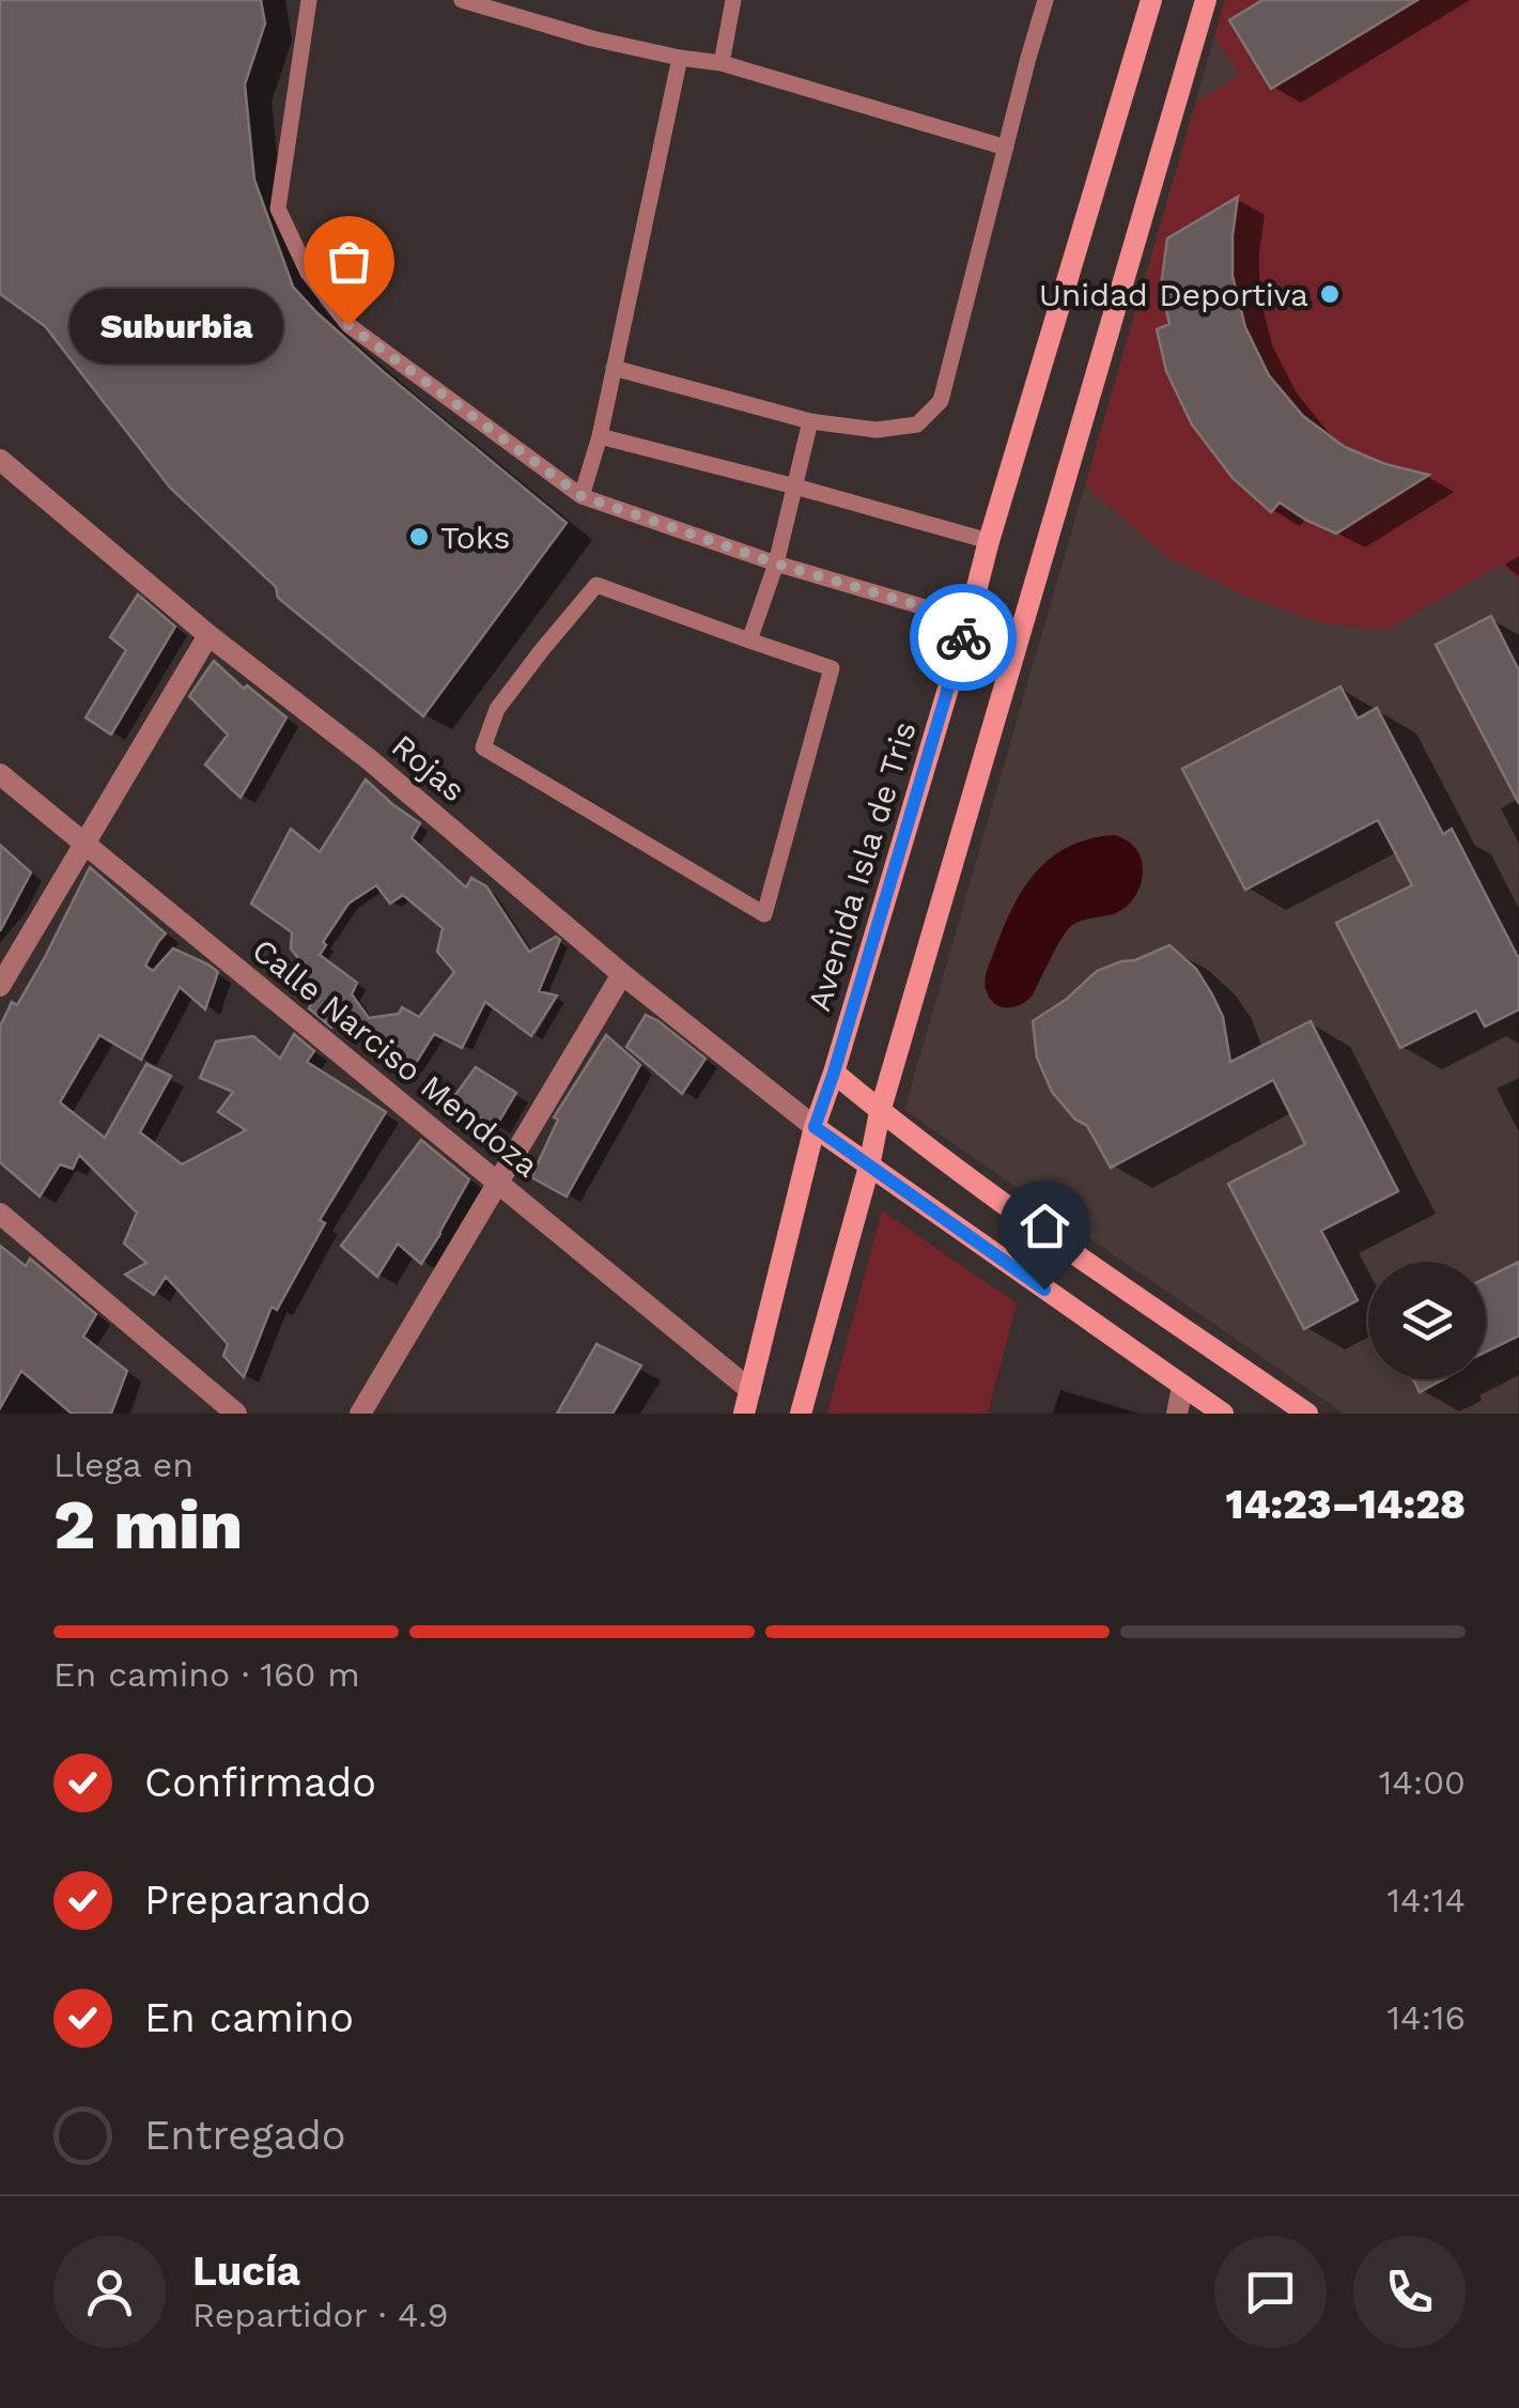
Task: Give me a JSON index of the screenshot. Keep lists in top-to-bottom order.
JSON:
{
  "streets": {
    "main road": ["Avenida Isla de Tris"],
    "street": ["Rojas", "Calle Narciso Mendoza"]
  },
  "crossings": [
    ["Rojas", "Avenida Isla de Tris"],
    ["Avenida Isla de Tris", "Calle Narciso Mendoza"]
  ],
  "places": ["Unidad Deportiva", "Suburbia", "Toks"],
  "page": {
    "bubble": "Suburbia",
    "heading": ["2 min", "Llega en", "14:23–14:28"],
    "panel": ["Lucía", "Repartidor · 4.9"],
    "bar": "En camino · 160 m",
    "list": [
      ["Confirmado", "14:00"],
      ["Preparando", "14:14"],
      ["En camino", "14:16"],
      "Entregado"
    ]
  }
}
